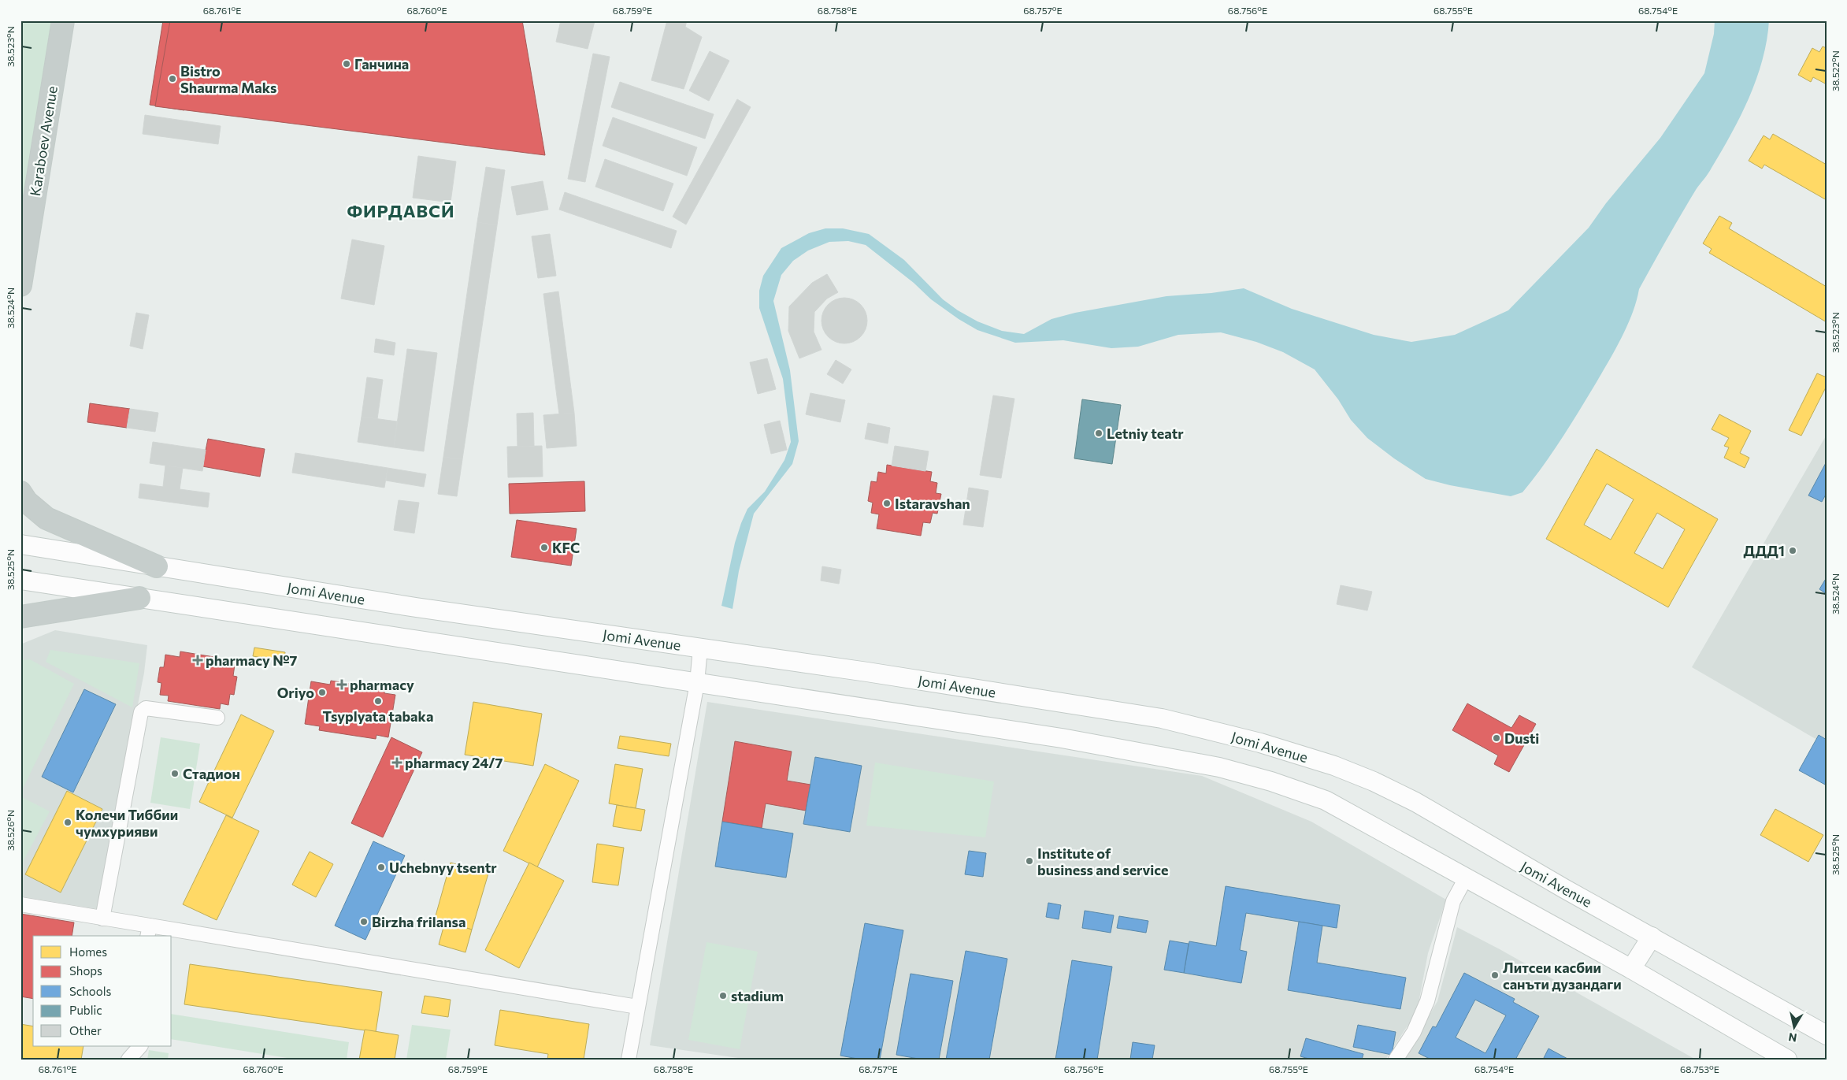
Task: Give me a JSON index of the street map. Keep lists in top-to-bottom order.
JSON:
{
  "streets": {
    "highway": ["Karaboev Avenue"],
    "main road": ["Jomi Avenue"]
  },
  "districts": ["ФИРДАВСӢ"],
  "places": {
    "other": [
      "Ганчина",
      "Bistro Shaurma Maks",
      "Letniy teatr",
      "Istaravshan",
      "KFC",
      "ДДД1",
      "Oriyo",
      "Tsyplyata tabaka",
      "Dusti",
      "Стадион",
      "Колечи Тиббии чумхурияви",
      "Institute of business and service",
      "Uchebnyy tsentr",
      "Birzha frilansa",
      "Литсеи касбии санъти дузандаги",
      "stadium"
    ],
    "health": ["pharmacy №7", "pharmacy", "pharmacy 24/7"]
  },
  "legend": [
    "Homes",
    "Shops",
    "Schools",
    "Public",
    "Other"
  ],
  "north": "bottom",
  "coordinates": [
    "68.761°E",
    "68.760°E",
    "68.759°E",
    "68.758°E",
    "68.757°E",
    "68.756°E",
    "68.755°E",
    "68.754°E",
    "38.523°N",
    "38.522°N",
    "38.524°N",
    "38.525°N",
    "38.526°N",
    "68.753°E"
  ]
}
